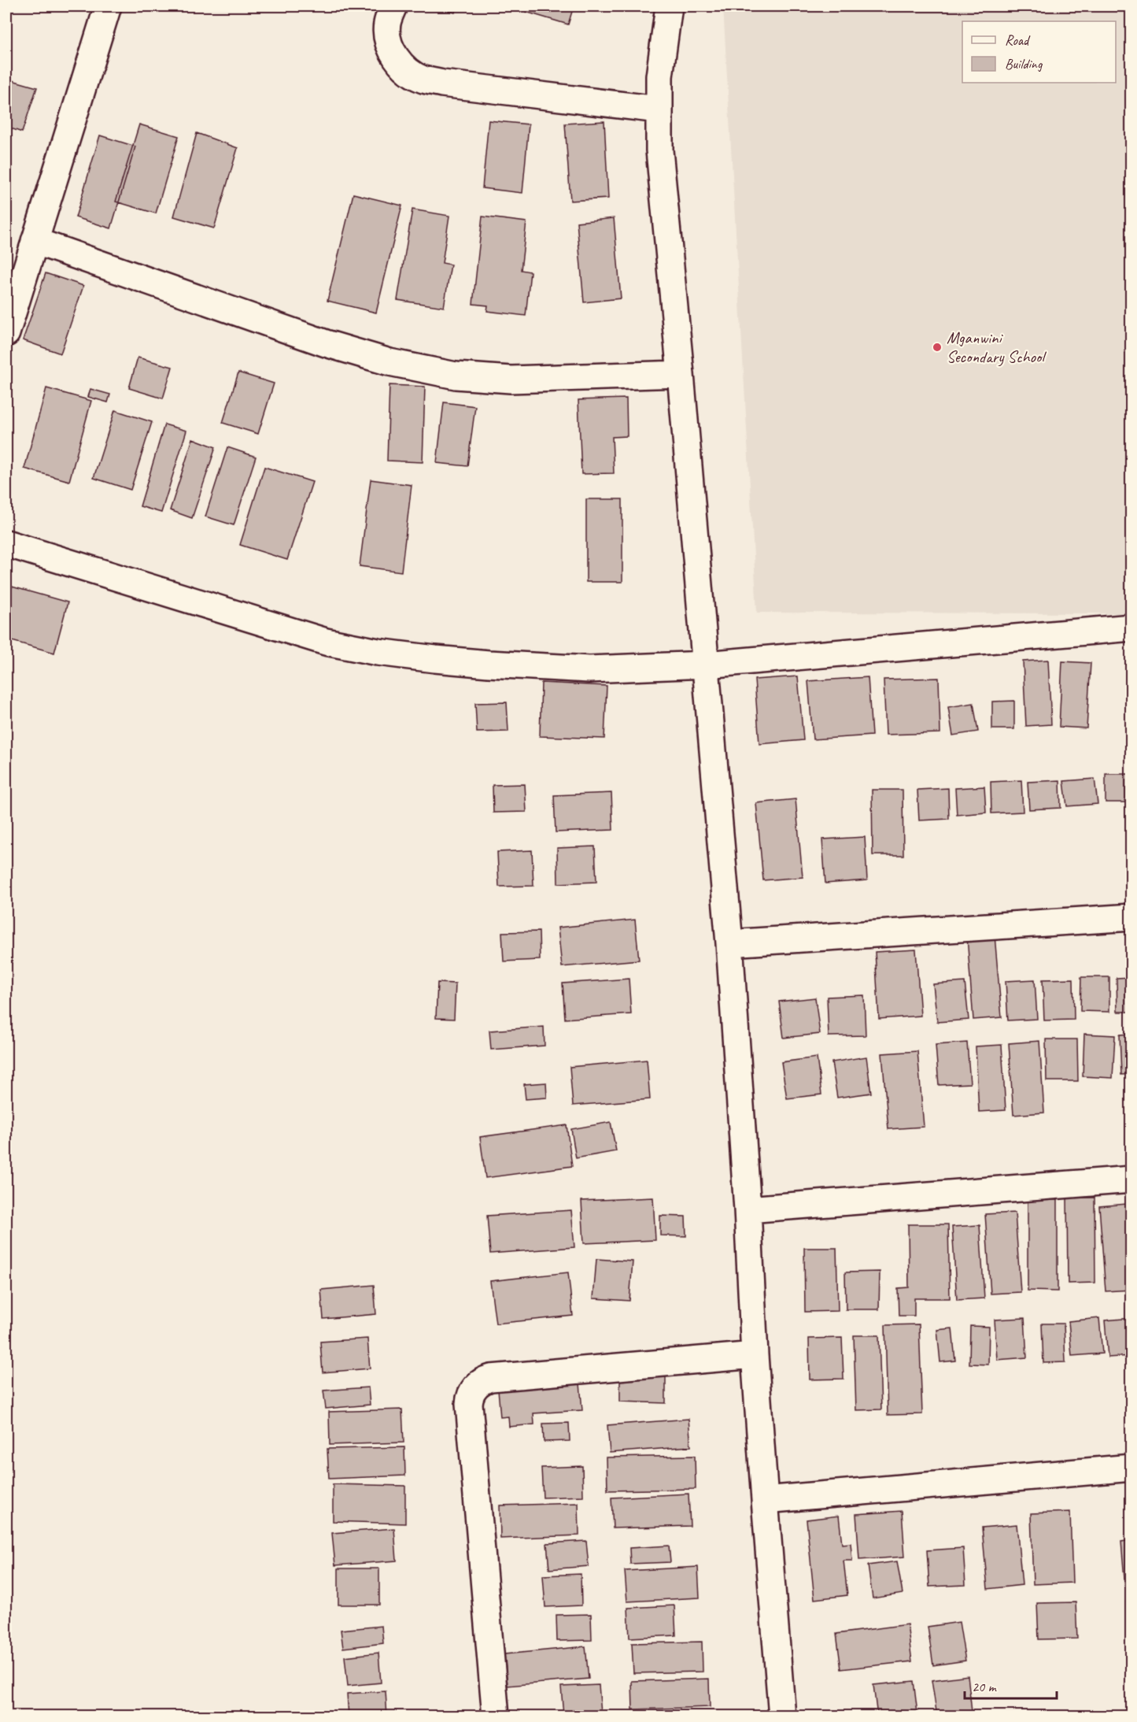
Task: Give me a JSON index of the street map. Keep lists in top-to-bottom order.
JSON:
{
  "places": ["Mganwini Secondary School"],
  "legend": ["Road", "Building"],
  "scale_bar": "20 m"
}
